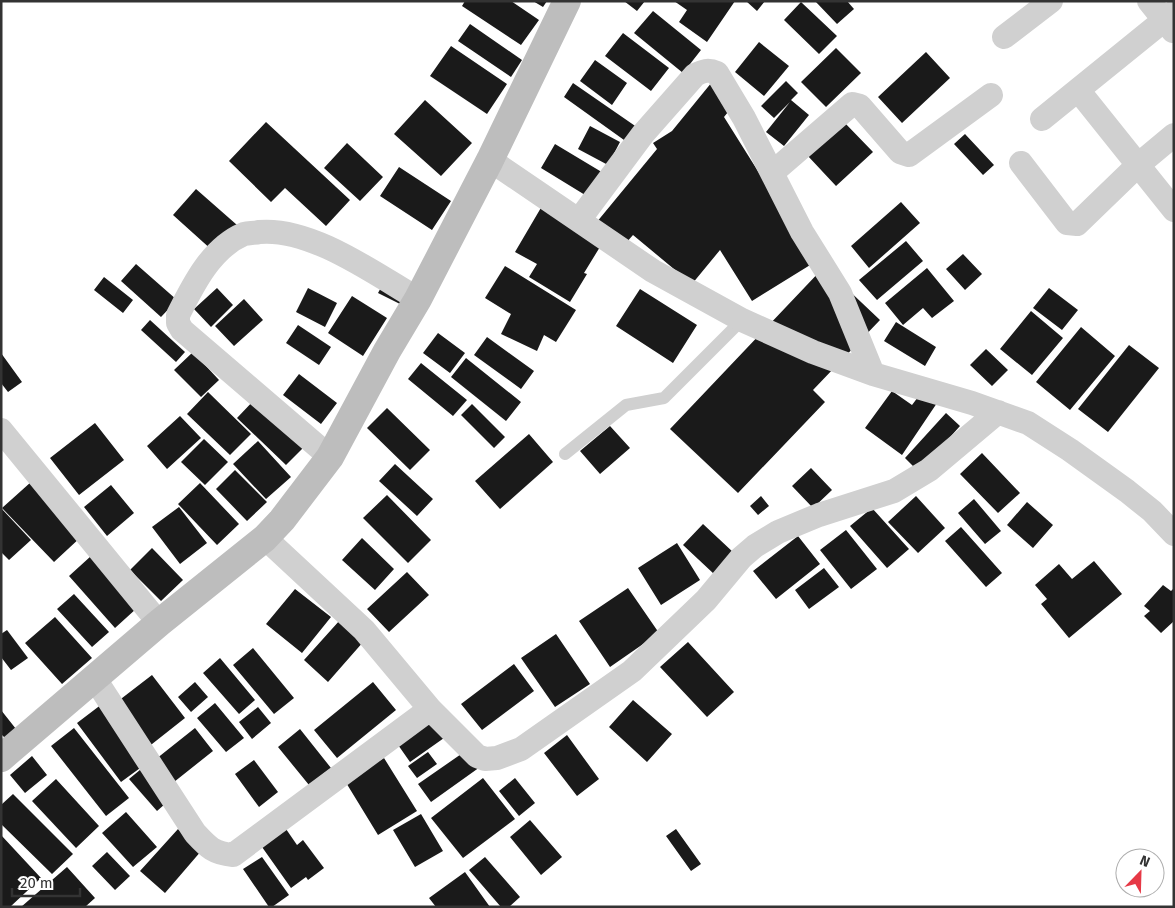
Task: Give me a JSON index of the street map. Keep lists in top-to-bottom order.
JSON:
{
  "scale_bar": "20 m",
  "north": "top right"
}
